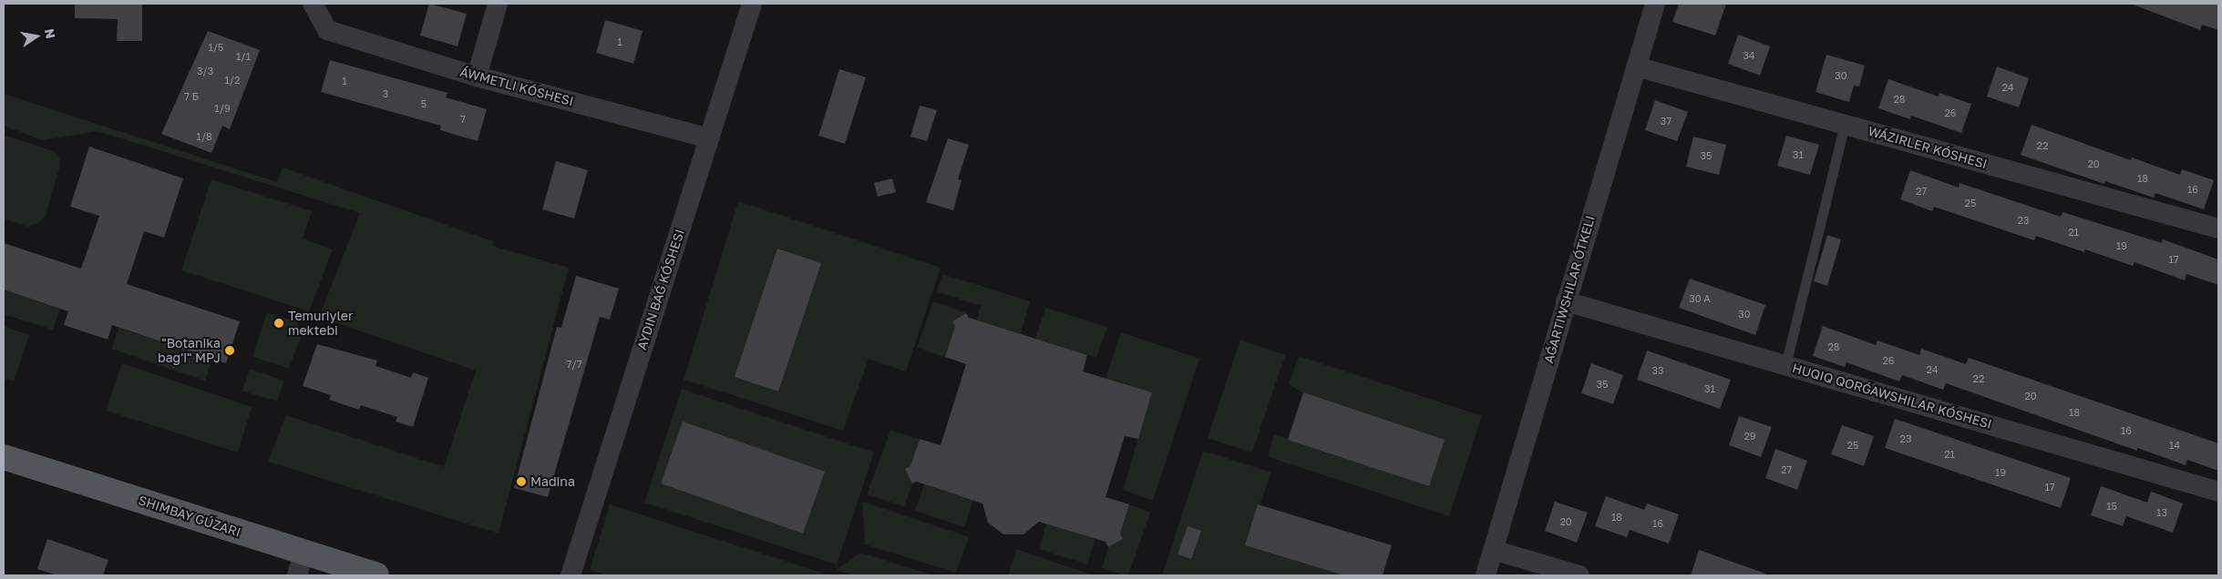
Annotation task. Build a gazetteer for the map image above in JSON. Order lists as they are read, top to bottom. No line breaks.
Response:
{"streets":{"street":["ÁWMETLI KÓSHESI","WÁZIRLER KÓSHESI"]},"places":["Temuriyler mektebi","\"Botanika bag'i\" MPJ","Madina"],"house_numbers":["1","1/5","34","1/1","3/3","30","1/2","1","24","3","7 Б","28","5","1/9","26","7","37","1/8","22","31","35","20","18","16","27","25","23","21","19","17","30 А","30","28","26","7/7","24","33","22","35","31","20","18","16","29","23","25","14","21","27","19","17","15","13","18","20","16"],"north":"right"}
